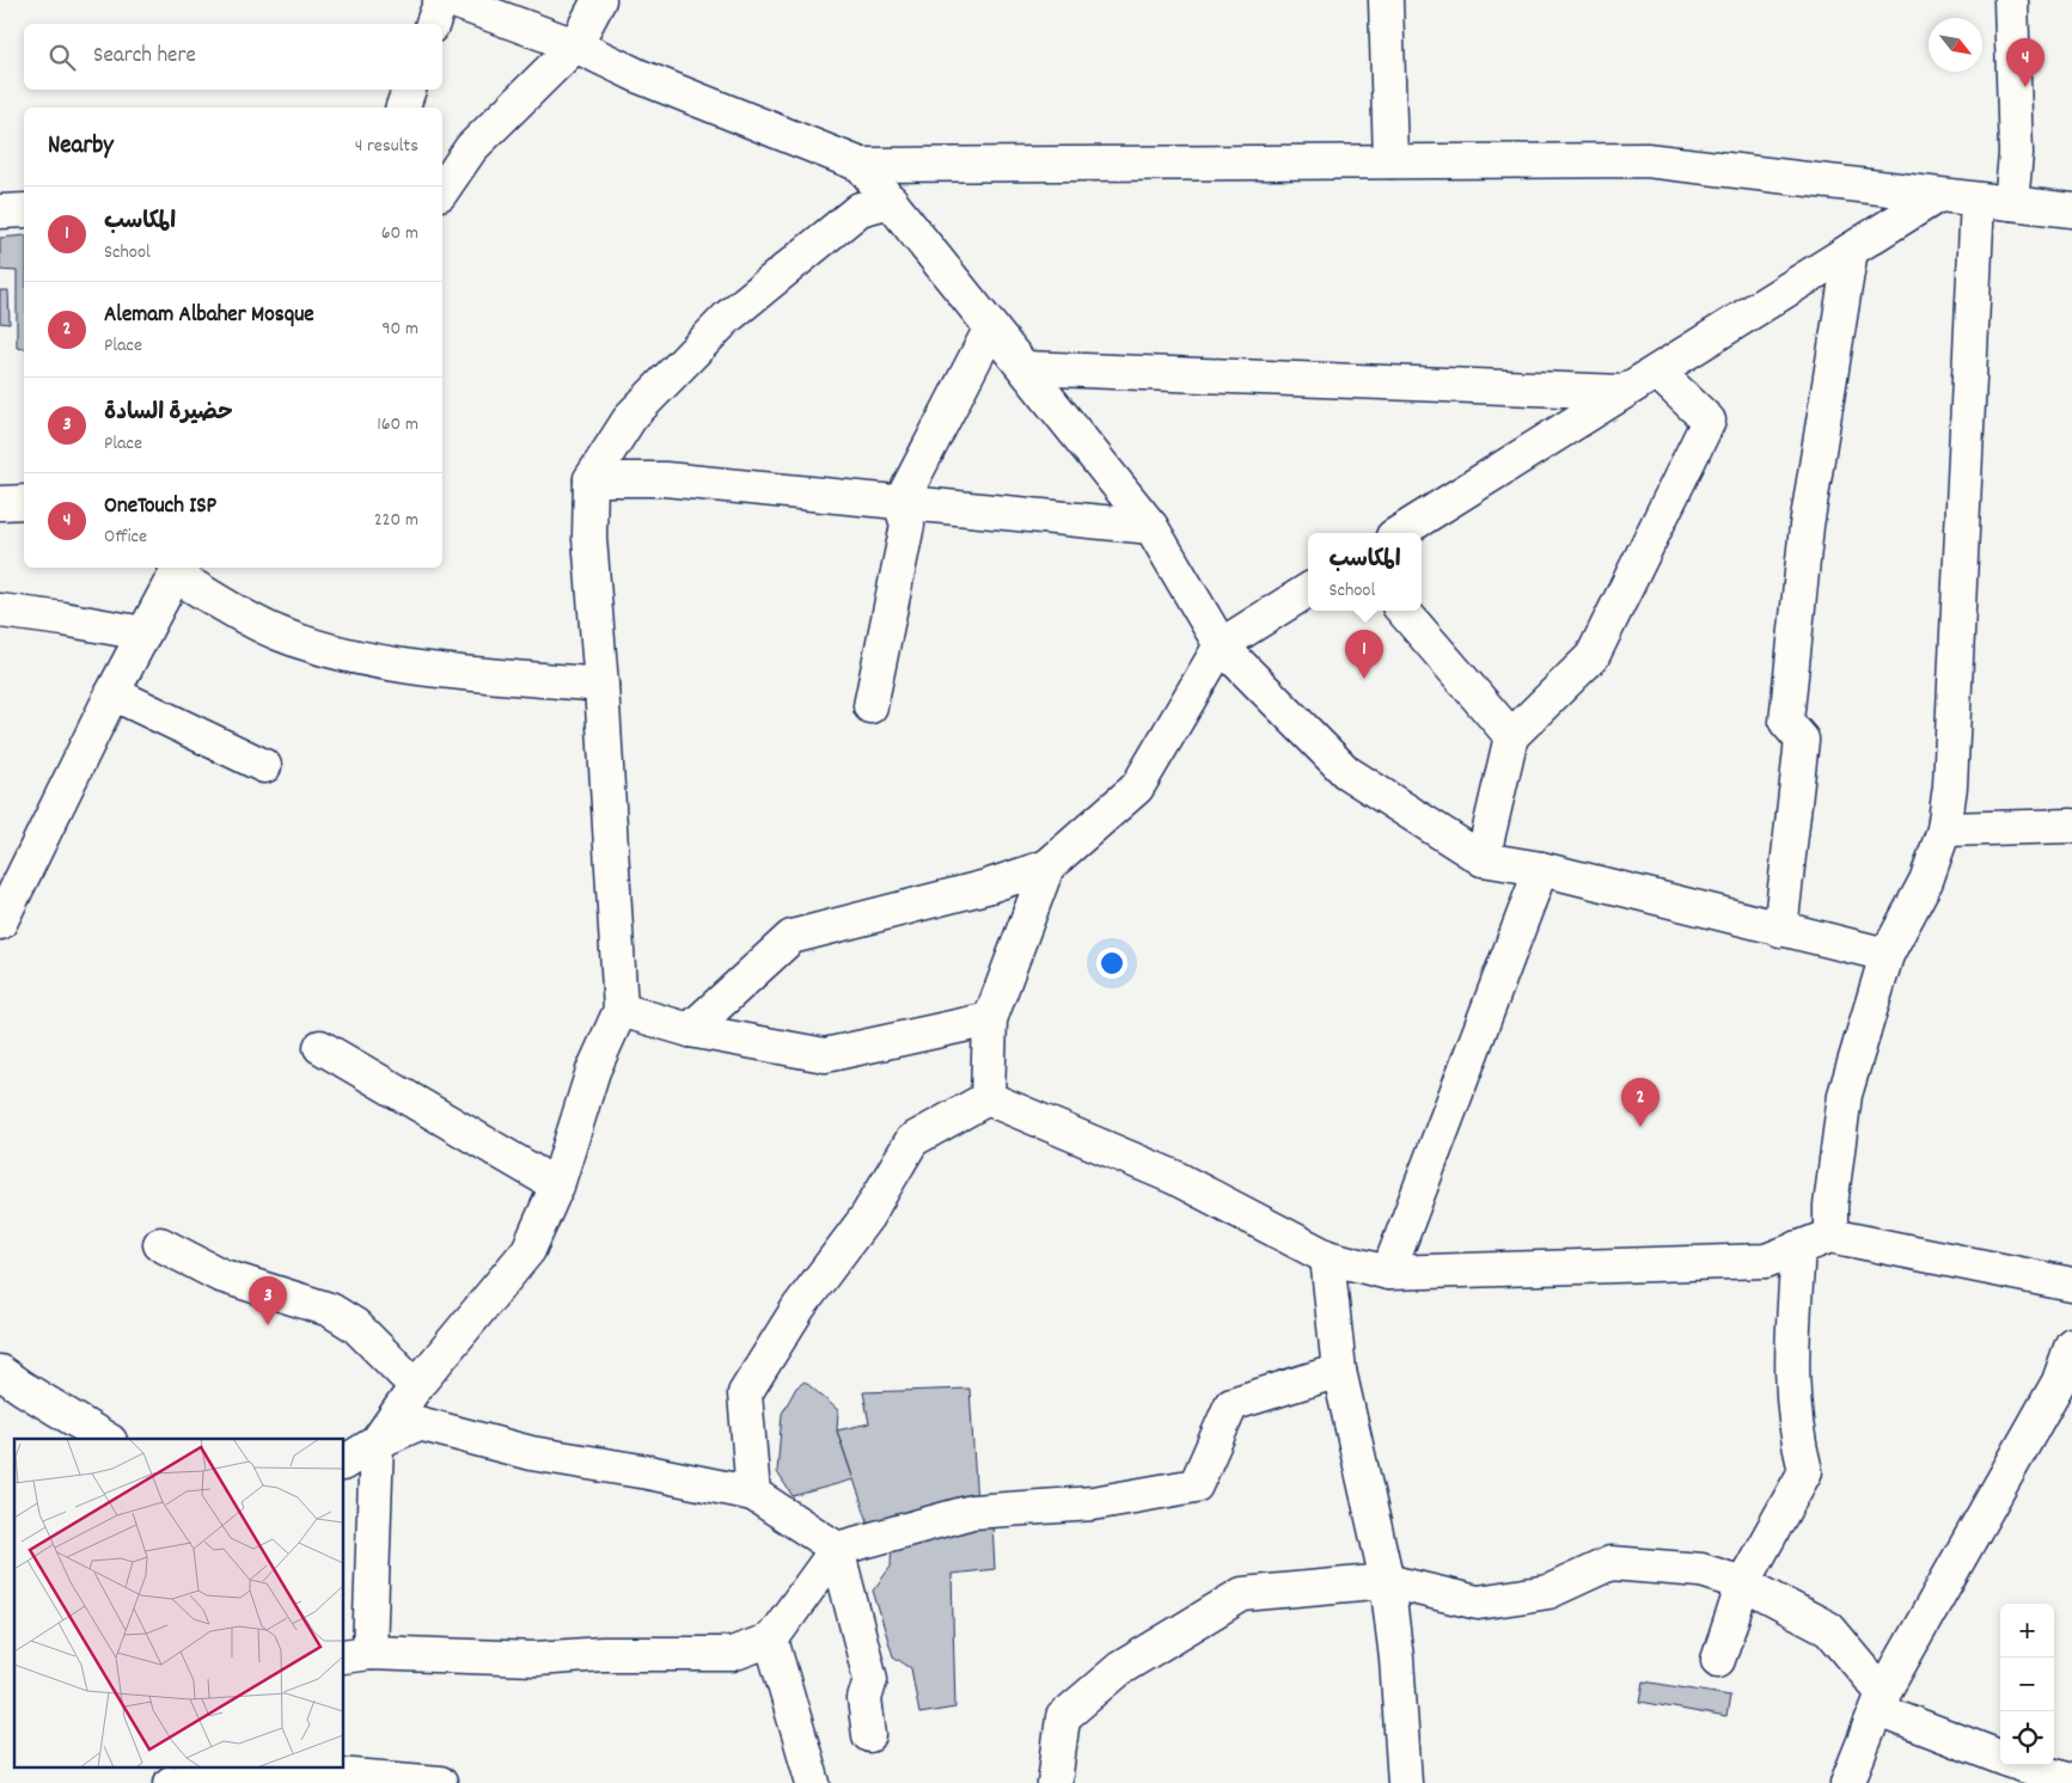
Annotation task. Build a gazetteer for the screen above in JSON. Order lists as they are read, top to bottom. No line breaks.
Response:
{"north":"bottom right","page":{"search":"Search here","pins":["4","1","2","3"],"heading":["Nearby","4 results"],"list":[{"mark":"1","name":"المكاسب","note":"School","value":"60 m"},{"mark":"2","name":"Alemam Albaher Mosque","note":"Place","value":"90 m"},{"mark":"3","name":"حضيرة السادة","note":"Place","value":"160 m"},{"mark":"4","name":"OneTouch ISP","note":"Office","value":"220 m"}],"popup":["المكاسب","School"],"map_buttons":["+","−"]}}
